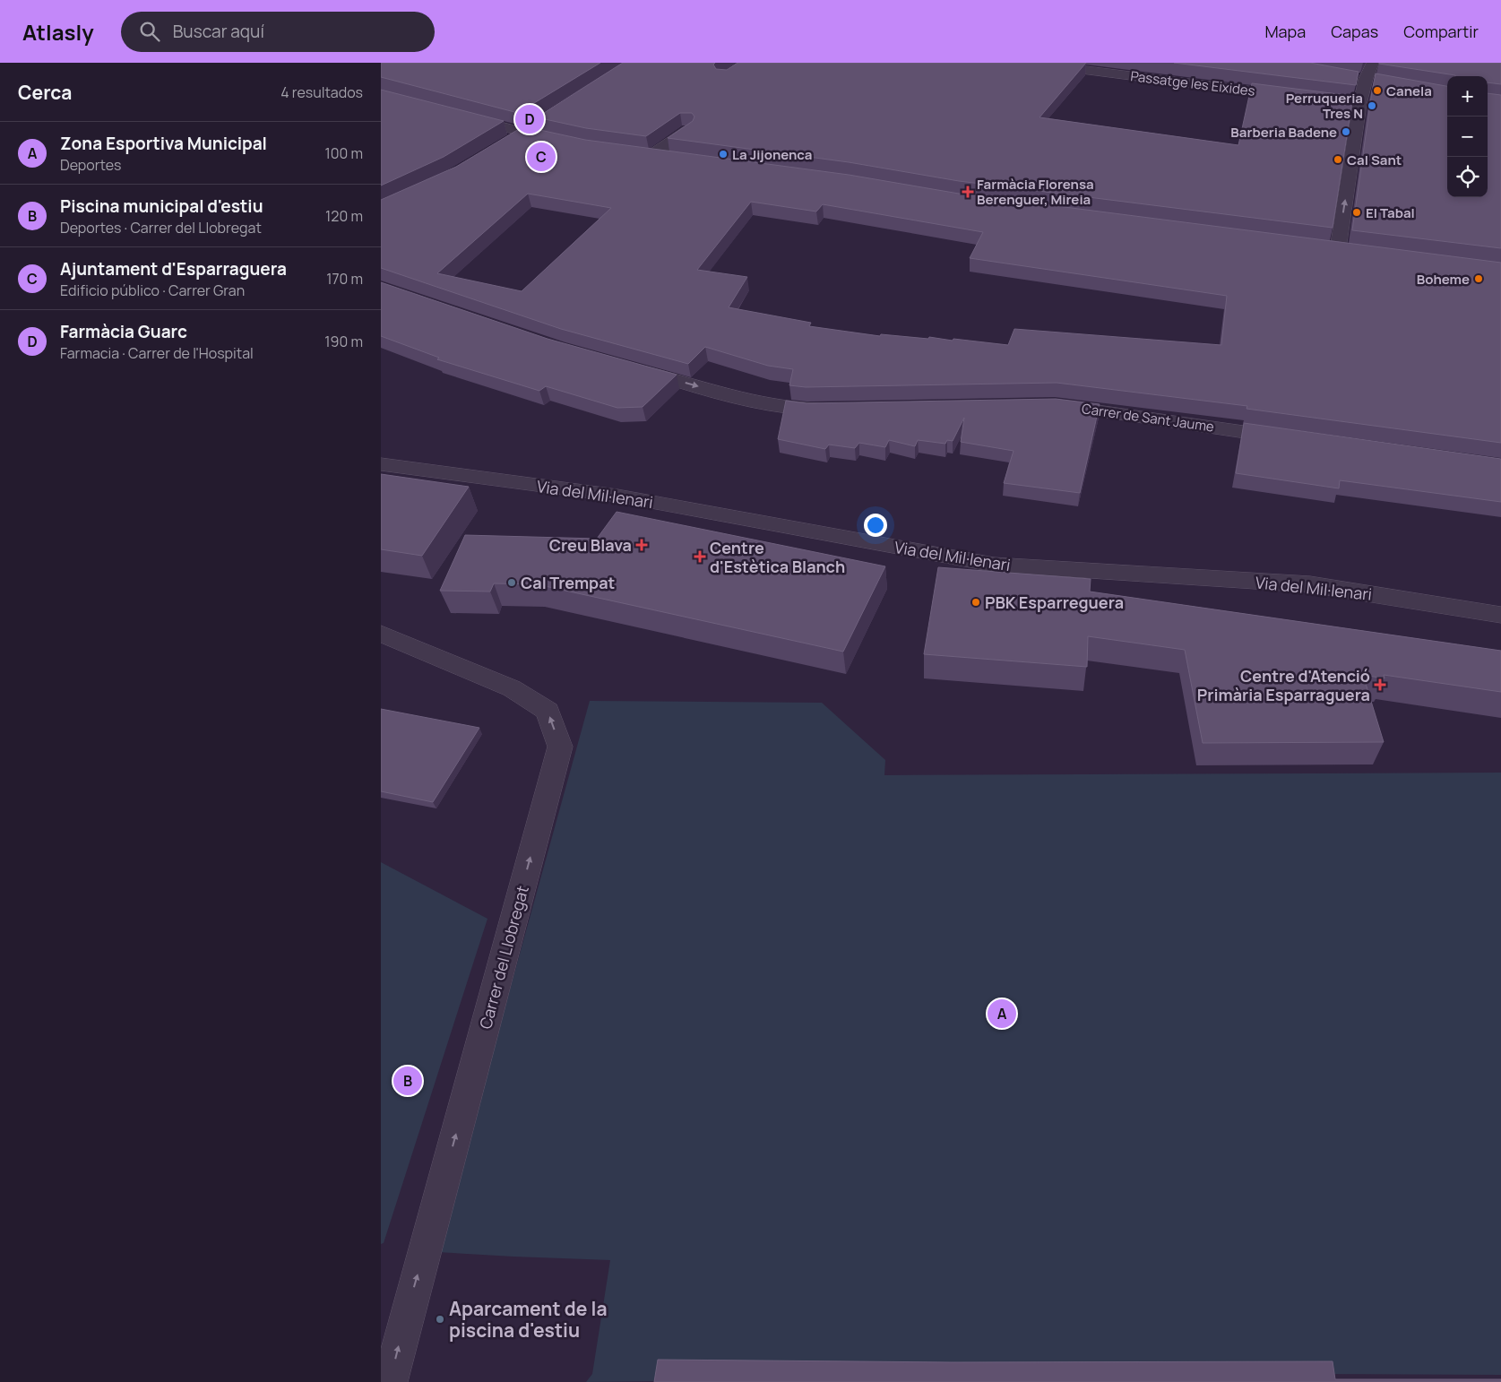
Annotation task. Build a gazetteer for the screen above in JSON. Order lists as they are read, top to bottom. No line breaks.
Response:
{"streets":{"street":["Passatge les Eixides","Carrer de Sant Jaume","Via del Mil·lenari","Carrer del Llobregat"]},"one_way":["Carrer del Llobregat"],"places":{"other":["Canela","Perruqueria Tres N","Barberia Badene","La Jijonenca","Cal Sant","El Tabal","Boheme","Cal Trempat","PBK Esparreguera","Aparcament de la piscina d'estiu"],"health":["Farmàcia Florensa Berenguer, Mireia","Creu Blava","Centre d'Estètica Blanch","Centre d'Atenció Primària Esparraguera"]},"page":{"header":"Atlasly","search":"Buscar aquí","nav":["Mapa","Capas","Compartir"],"heading":["Cerca","4 resultados"],"map_buttons":["+","−"],"pins":["D","C","A","B"],"list":[{"mark":"A","name":"Zona Esportiva Municipal","note":"Deportes","value":"100 m"},{"mark":"B","name":"Piscina municipal d'estiu","note":"Deportes · Carrer del Llobregat","value":"120 m"},{"mark":"C","name":"Ajuntament d'Esparraguera","note":"Edificio público · Carrer Gran","value":"170 m"},{"mark":"D","name":"Farmàcia Guarc","note":"Farmacia · Carrer de l'Hospital","value":"190 m"}]}}
